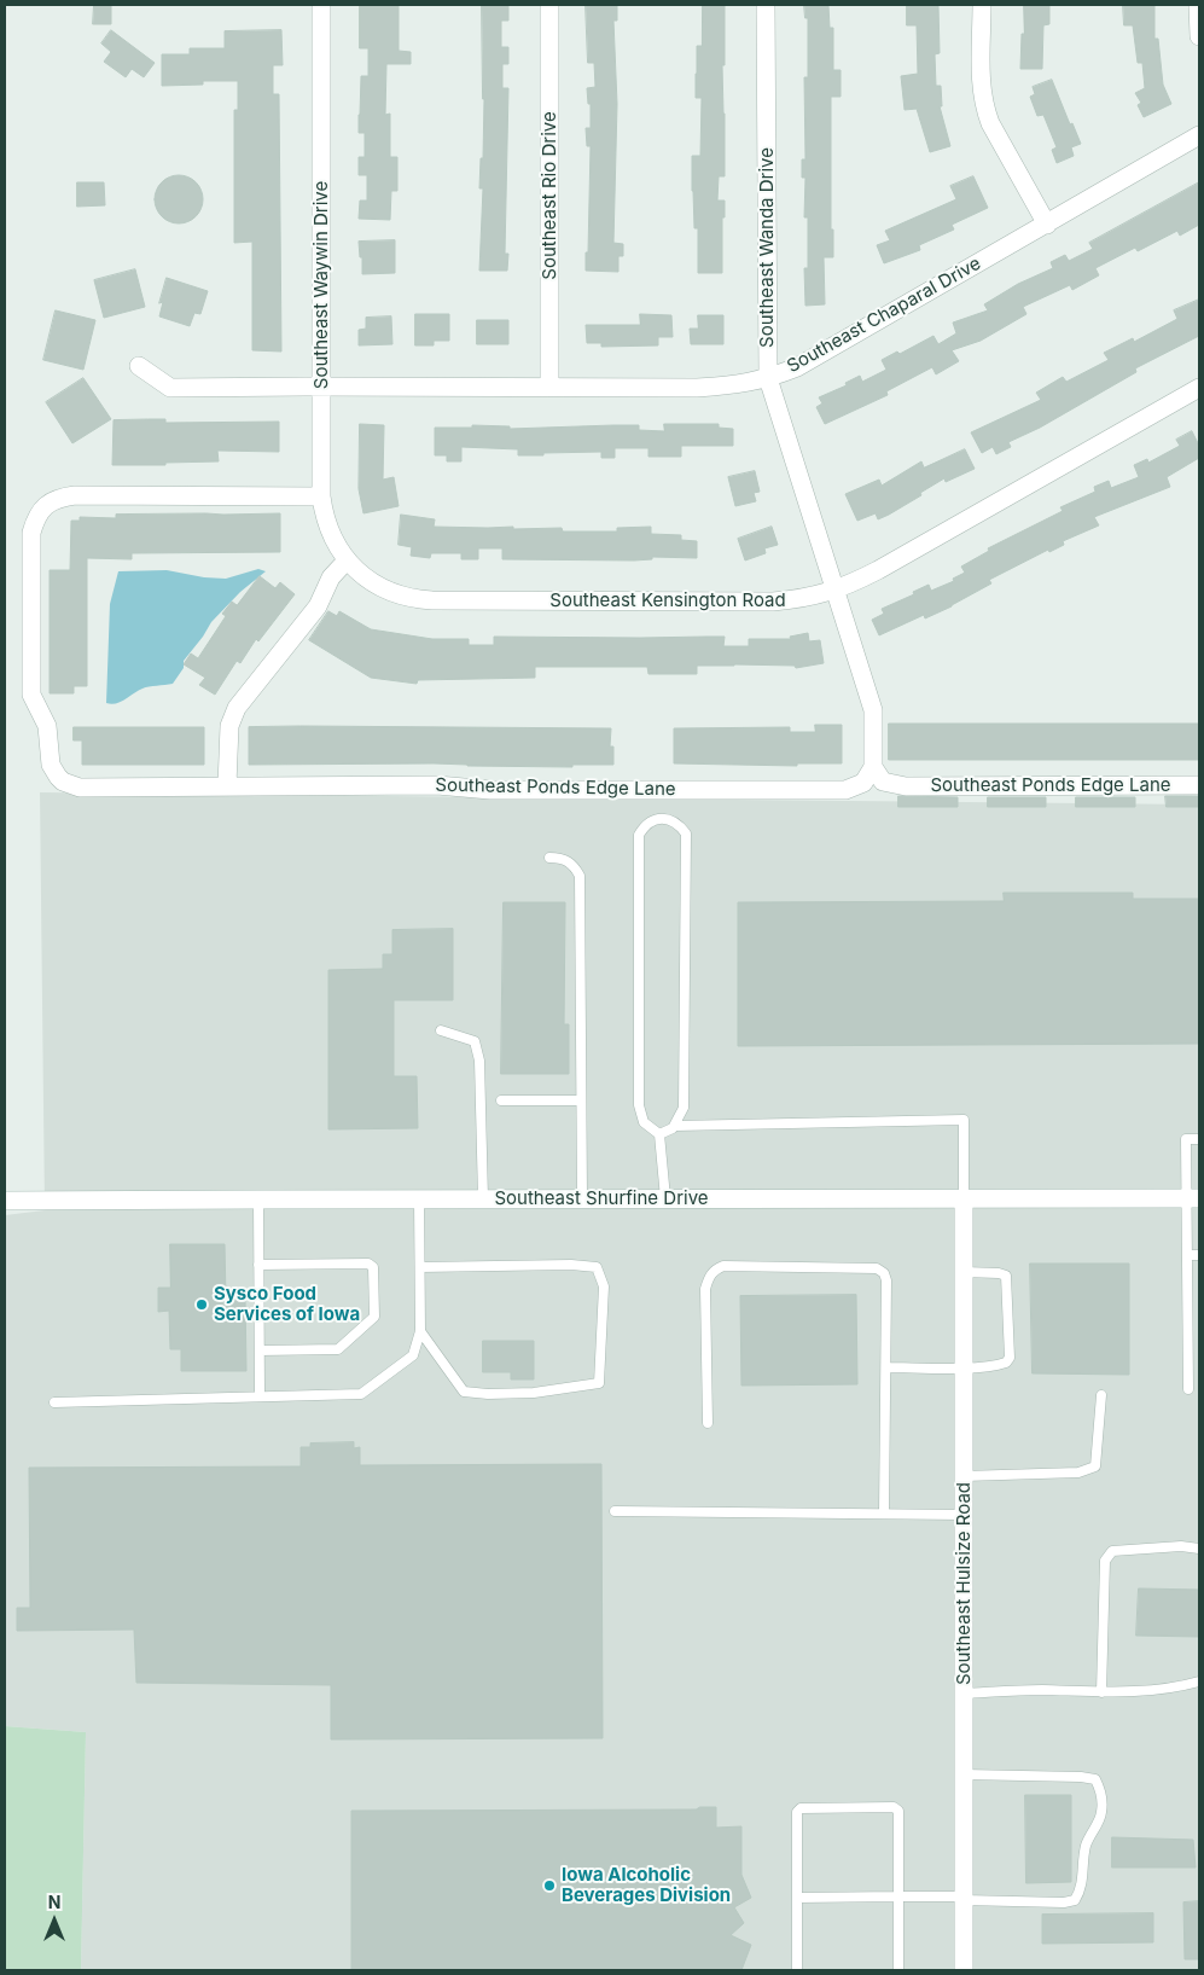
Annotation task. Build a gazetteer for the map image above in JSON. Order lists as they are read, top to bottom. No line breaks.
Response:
{"streets":{"street":["Southeast Rio Drive","Southeast Wanda Drive","Southeast Waywin Drive","Southeast Chaparal Drive","Southeast Kensington Road","Southeast Ponds Edge Lane","Southeast Shurfine Drive","Southeast Hulsize Road"]},"crossings":[["Southeast Rio Drive","Southeast Chaparal Drive"],["Southeast Wanda Drive","Southeast Chaparal Drive"],["Southeast Wanda Drive","Southeast Kensington Road"],["Southeast Waywin Drive","Southeast Chaparal Drive"],["Southeast Waywin Drive","Southeast Kensington Road"],["Southeast Waywin Drive","Southeast Ponds Edge Lane"],["Southeast Shurfine Drive","Southeast Hulsize Road"]],"places":["Sysco Food Services of Iowa","Iowa Alcoholic Beverages Division"],"north":"top"}
